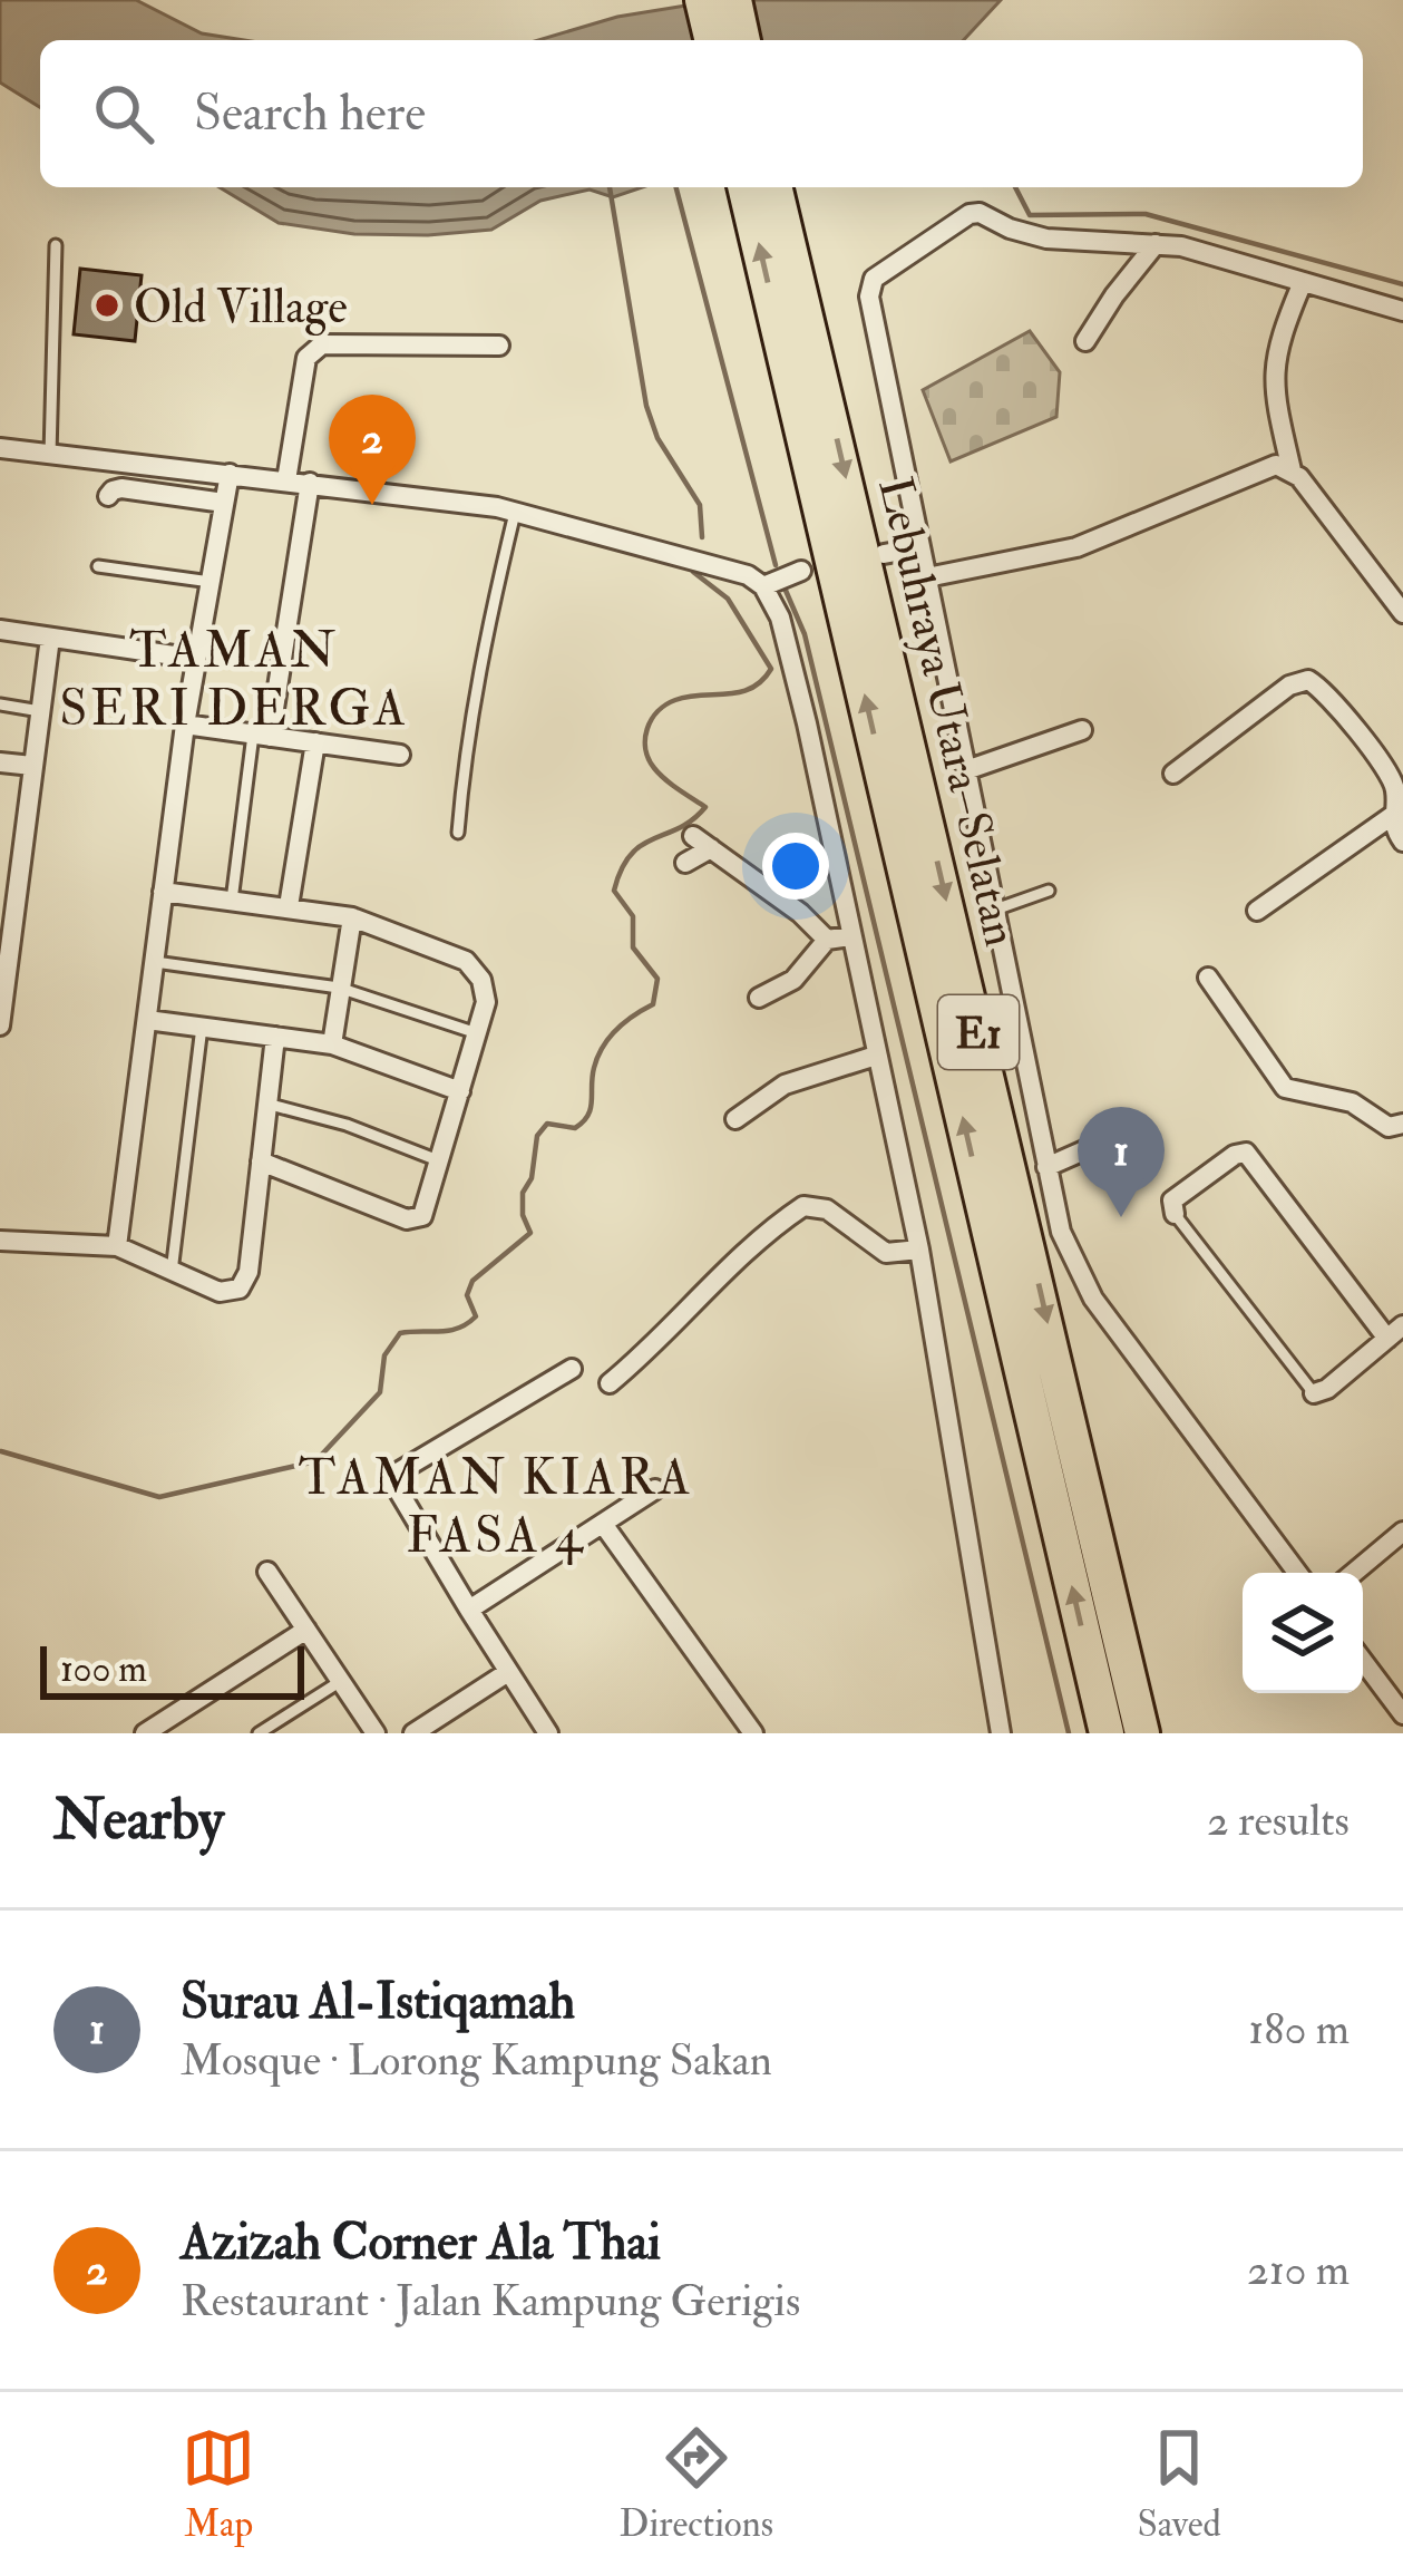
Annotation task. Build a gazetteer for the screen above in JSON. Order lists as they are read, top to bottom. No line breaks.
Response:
{"streets":{"highway":["Lebuhraya Utara–Selatan","E1"]},"districts":["TAMAN SERI DERGA","TAMAN KIARA FASA 4"],"places":["Old Village"],"scale_bar":"100 m","page":{"search":"Search here","pins":["2","1"],"scale":"100 m","heading":["Nearby","2 results"],"list":[{"mark":"1","name":"Surau Al-Istiqamah","note":"Mosque · Lorong Kampung Sakan","value":"180 m"},{"mark":"2","name":"Azizah Corner Ala Thai","note":"Restaurant · Jalan Kampung Gerigis","value":"210 m"}],"nav":["Map","Directions","Saved"]}}
